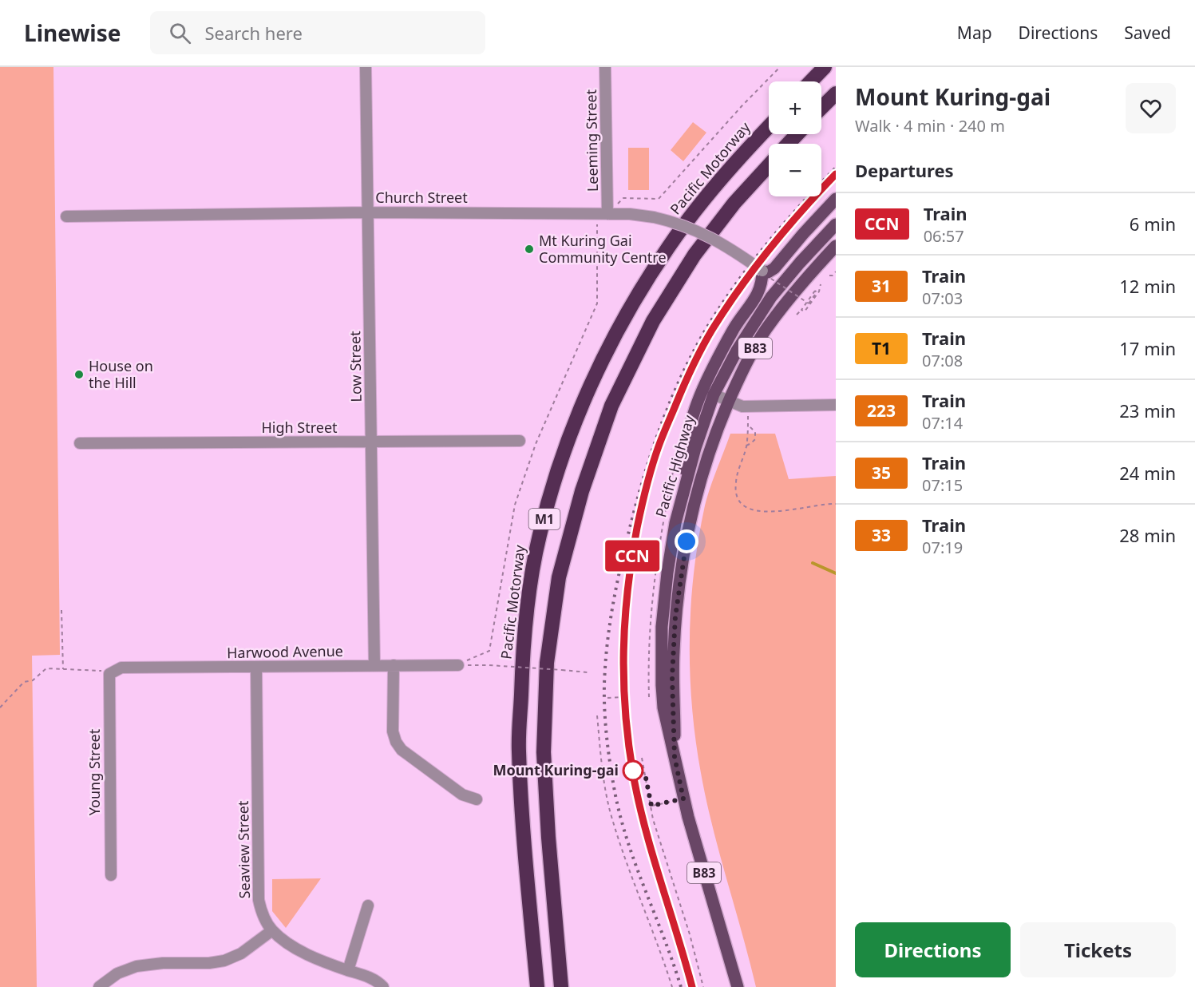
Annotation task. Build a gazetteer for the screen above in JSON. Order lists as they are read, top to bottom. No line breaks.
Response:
{"streets":{"highway":["Pacific Motorway","M1"],"main road":["B83","Pacific Highway"],"street":["Leeming Street","Church Street","Low Street","High Street","Harwood Avenue","Young Street","Seaview Street"]},"crossings":[["Leeming Street","Church Street"],["Church Street","Low Street"],["Low Street","High Street"],["Low Street","Harwood Avenue"],["Harwood Avenue","Young Street"],["Harwood Avenue","Seaview Street"]],"places":["Mt Kuring Gai Community Centre","House on the Hill","Mount Kuring-gai"],"page":{"header":"Linewise","search":"Search here","nav":["Map","Directions","Saved"],"on_map":"CCN","heading":[["Mount Kuring-gai","Walk · 4 min · 240 m"],"Departures"],"map_buttons":["+","−"],"list":[{"mark":"CCN","name":"Train","note":"06:57","value":"6 min"},{"mark":"31","name":"Train","note":"07:03","value":"12 min"},{"mark":"T1","name":"Train","note":"07:08","value":"17 min"},{"mark":"223","name":"Train","note":"07:14","value":"23 min"},{"mark":"35","name":"Train","note":"07:15","value":"24 min"},{"mark":"33","name":"Train","note":"07:19","value":"28 min"}],"buttons":["Directions","Tickets"]}}
